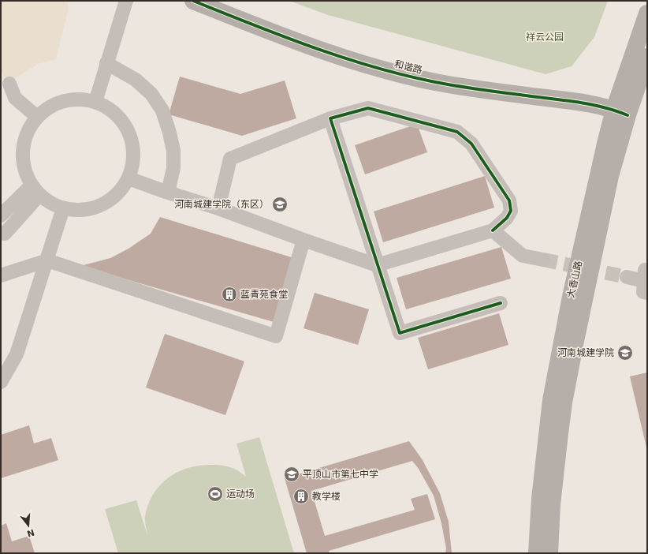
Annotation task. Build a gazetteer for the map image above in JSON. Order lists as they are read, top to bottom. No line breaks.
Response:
{"streets":{"main road":["和谐路","大香山路"]},"crossings":[["和谐路","大香山路"]],"parks":["祥云公园"],"places":{"school or university":["河南城建学院（东区）","河南城建学院","平顶山市第七中学"],"building":["蓝青苑食堂","教学楼"],"sports":["运动场"]},"north":"bottom"}
